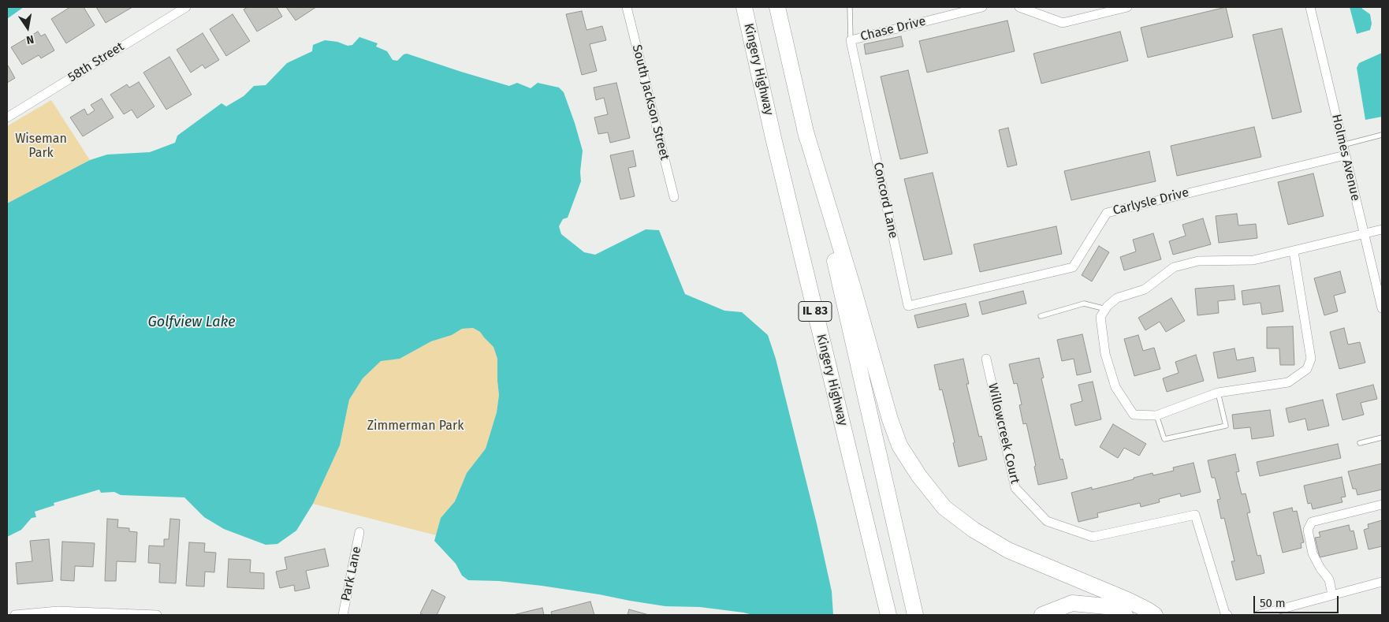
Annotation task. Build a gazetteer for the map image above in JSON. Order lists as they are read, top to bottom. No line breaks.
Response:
{"streets":{"highway":["Kingery Highway","IL 83"],"street":["Chase Drive","58th Street","South Jackson Street","Holmes Avenue","Concord Lane","Carlysle Drive","Willowcreek Court","Park Lane"]},"crossings":[["Chase Drive","Concord Lane"],["Holmes Avenue","Carlysle Drive"],["Concord Lane","Carlysle Drive"]],"water":["Golfview Lake"],"parks":["Wiseman Park","Zimmerman Park"],"scale_bar":"50 m","north":"bottom"}
